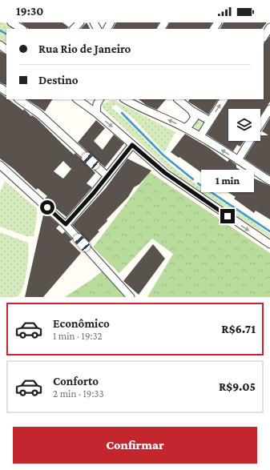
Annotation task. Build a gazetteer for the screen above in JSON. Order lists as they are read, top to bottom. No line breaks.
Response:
{"page":{"status":"19:30","banner":["Rua Rio de Janeiro","Destino"],"bubble":"1 min","list":[{"name":"Econômico","note":"1 min · 19:32","value":"R$6.71"},{"name":"Conforto","note":"2 min · 19:33","value":"R$9.05"}],"buttons":"Confirmar"}}
